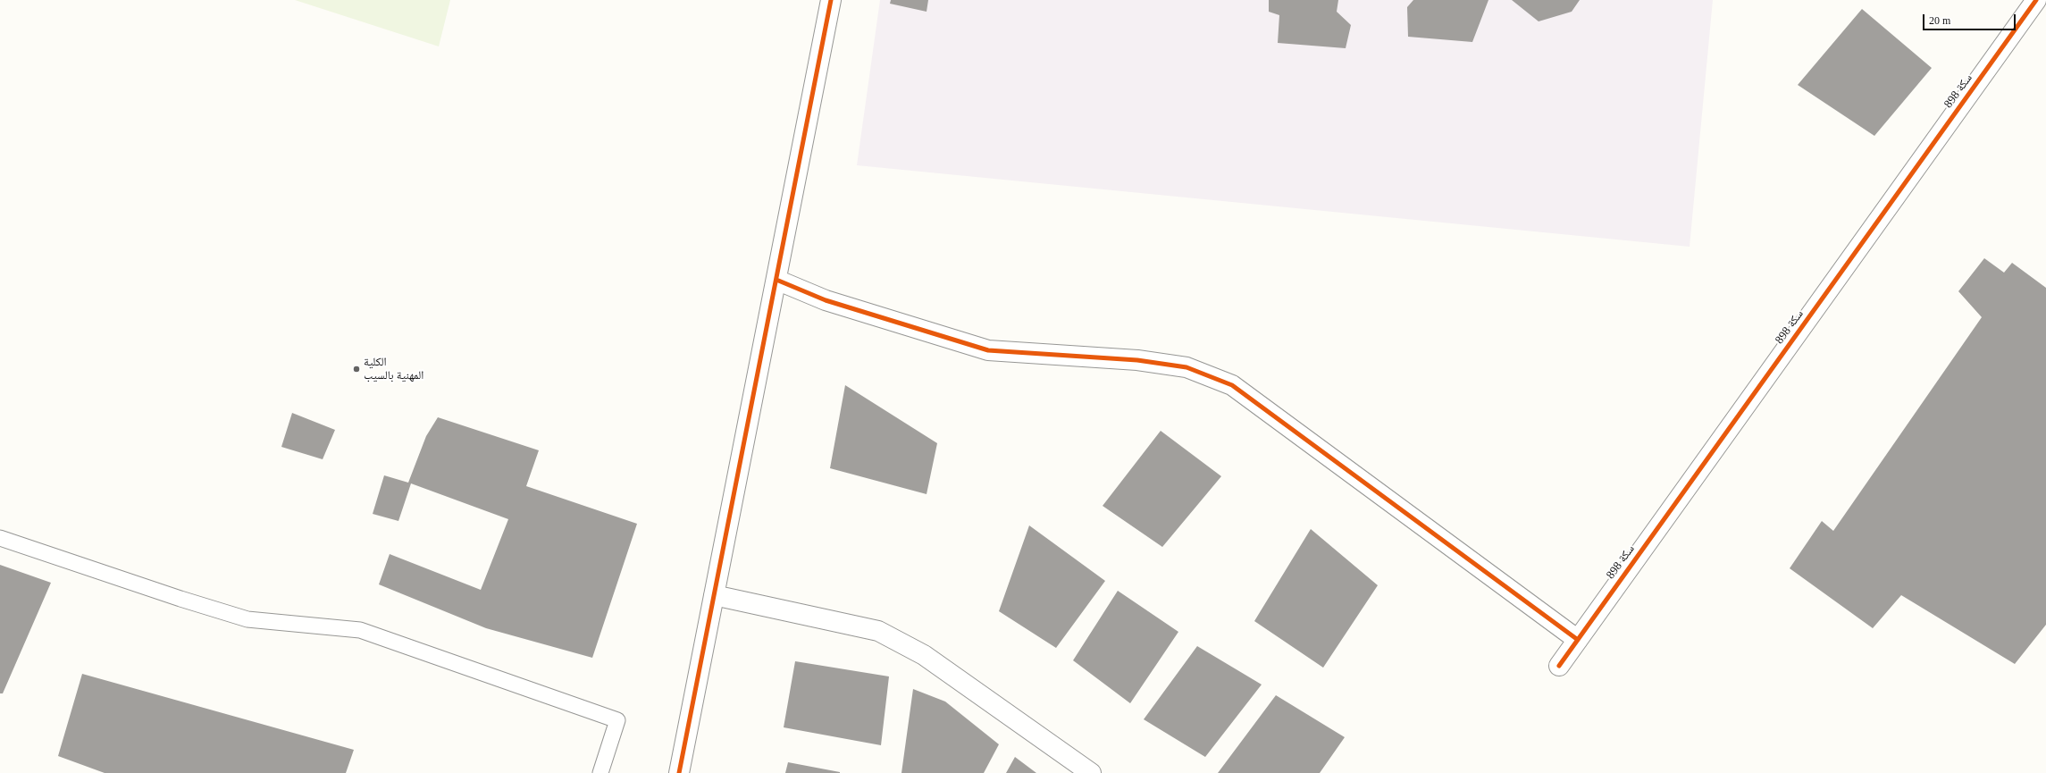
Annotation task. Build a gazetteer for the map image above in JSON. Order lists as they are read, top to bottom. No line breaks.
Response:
{"streets":{"street":["سكة 898"]},"places":["الكلية المهنية بالسيب"],"scale_bar":"20 m"}
